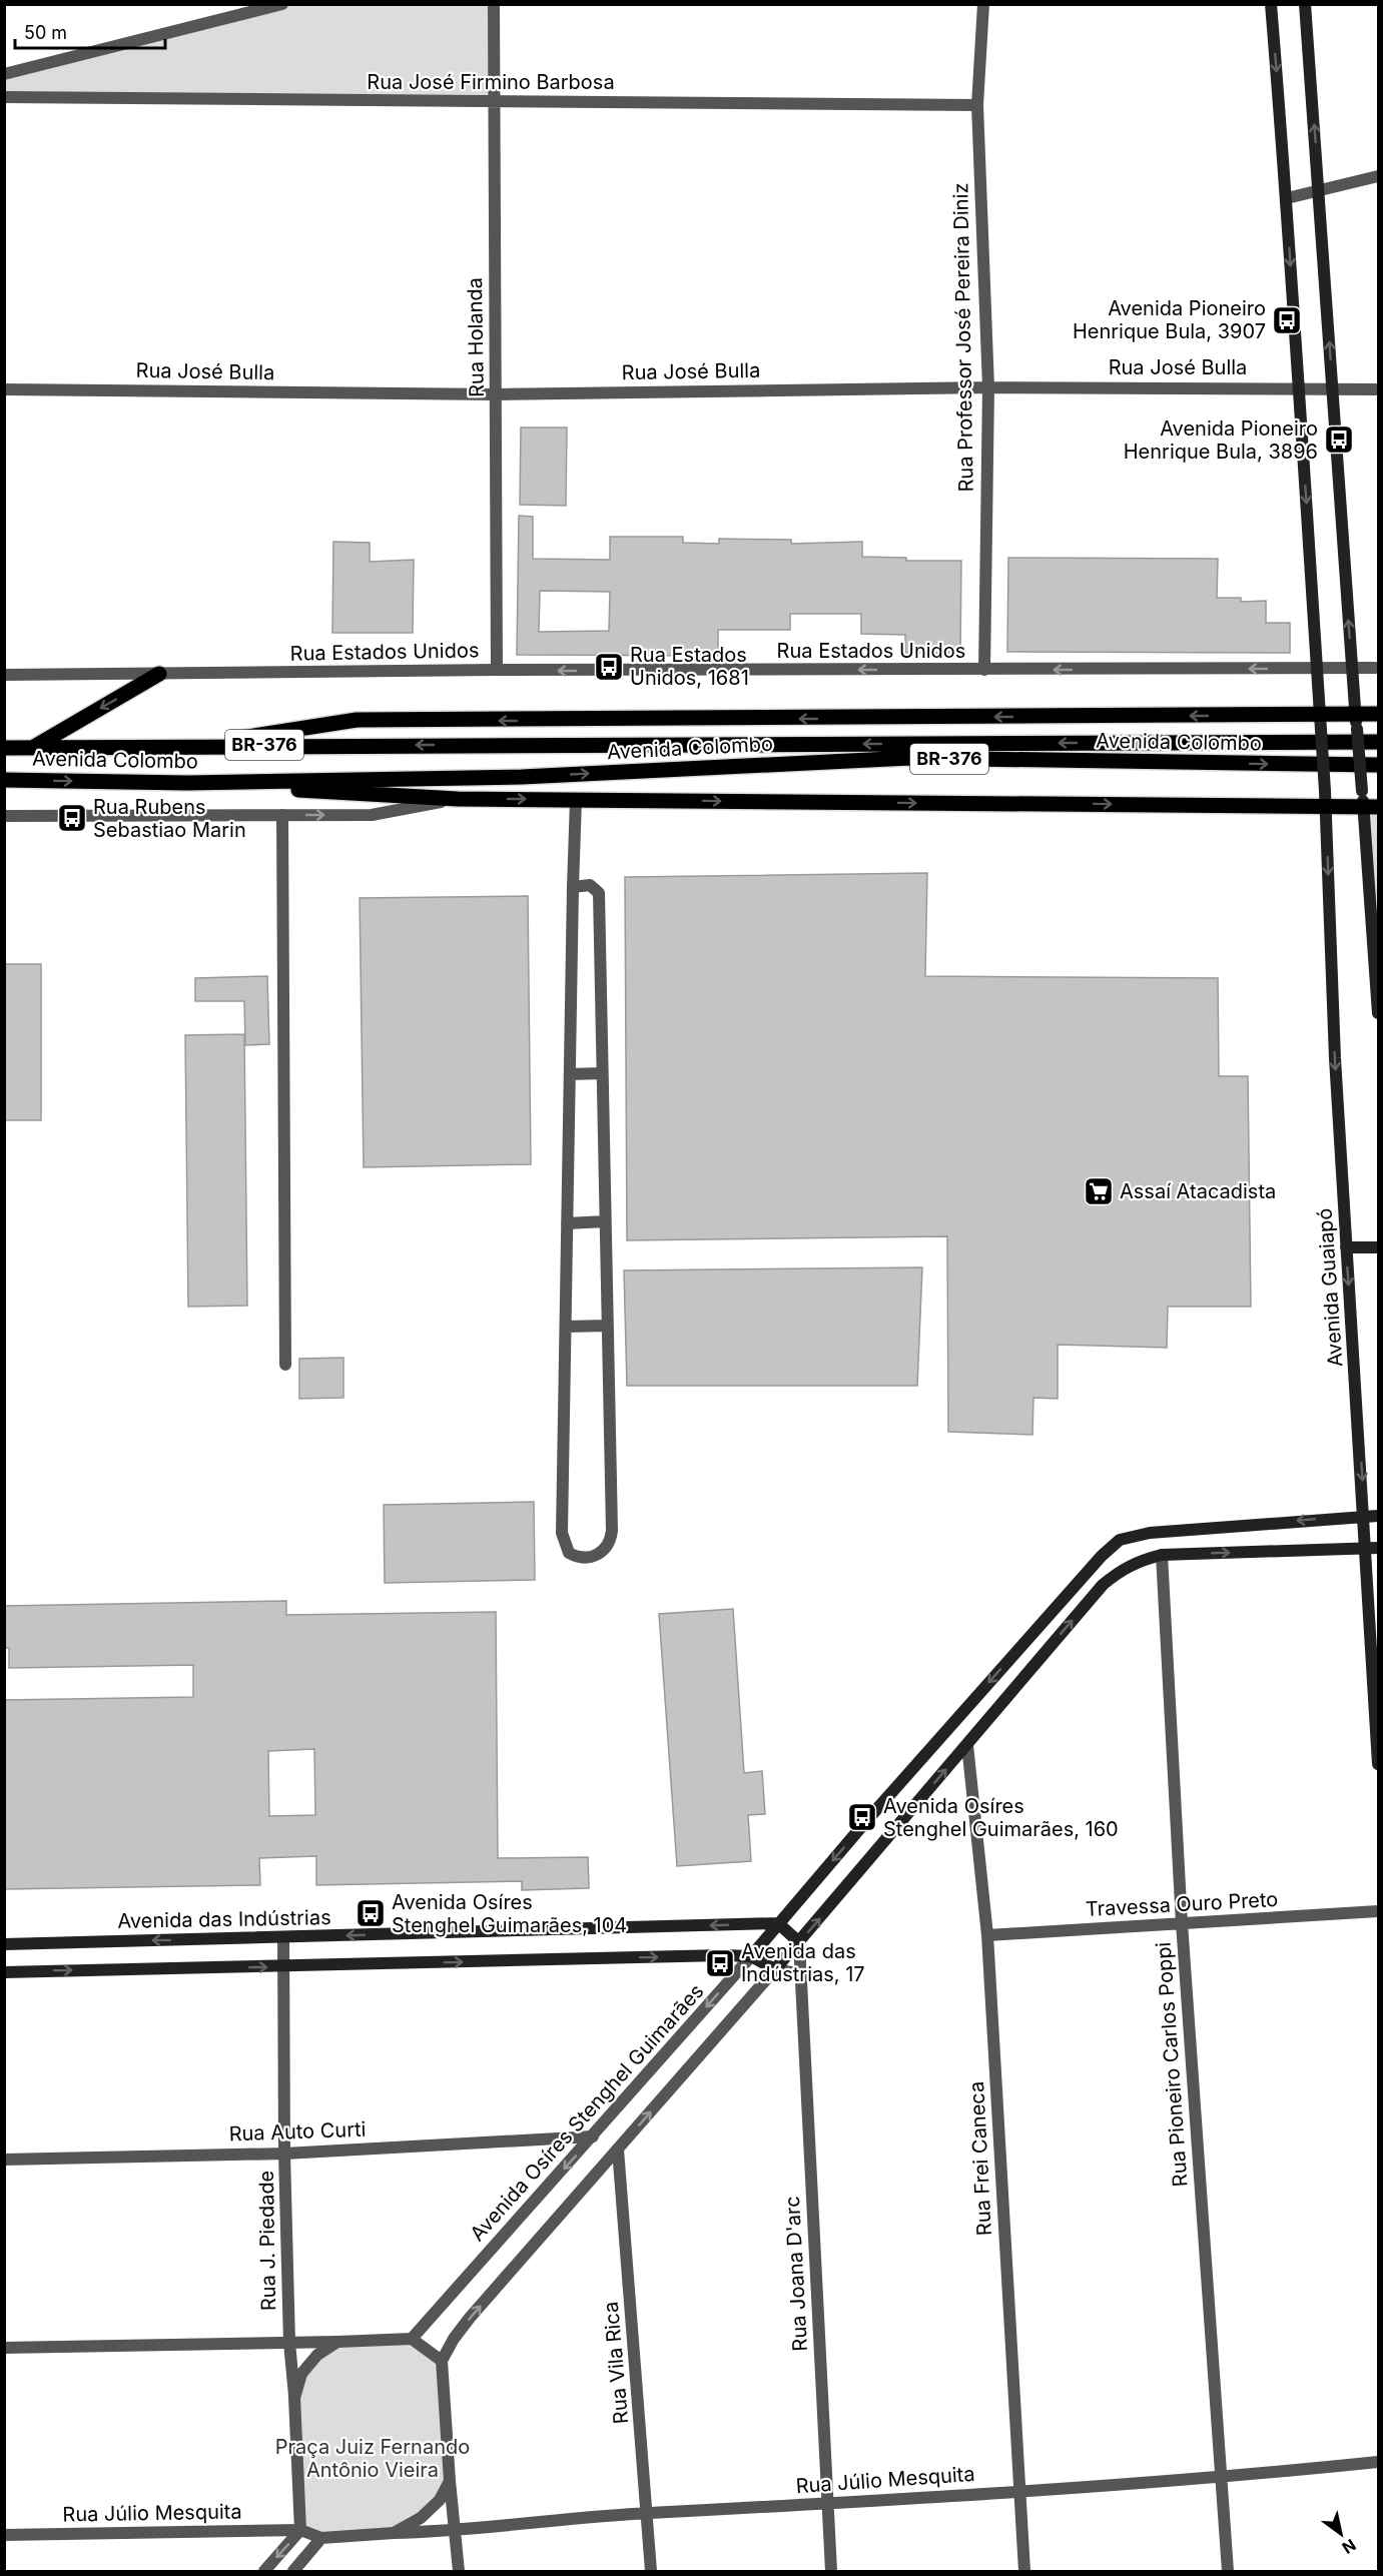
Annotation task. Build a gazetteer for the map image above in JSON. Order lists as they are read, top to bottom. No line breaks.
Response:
{"streets":{"main road":["Avenida Colombo","BR-376","Avenida Guaiapó","Avenida das Indústrias","Avenida Osíres Stenghel Guimarães"],"street":["Rua José Firmino Barbosa","Rua Holanda","Rua Professor José Pereira Diniz","Rua José Bulla","Rua Estados Unidos","Travessa Ouro Preto","Rua Pioneiro Carlos Poppi","Rua Auto Curti","Rua Frei Caneca","Rua J. Piedade","Rua Joana D'arc","Rua Vila Rica","Rua Júlio Mesquita"]},"crossings":[["Rua José Firmino Barbosa","Rua Holanda"],["Rua José Firmino Barbosa","Rua Professor José Pereira Diniz"],["Rua Holanda","Rua José Bulla"],["Rua Holanda","Rua Estados Unidos"],["Rua Professor José Pereira Diniz","Rua José Bulla"],["Rua Professor José Pereira Diniz","Rua Estados Unidos"],["Rua José Bulla","Avenida Guaiapó"],["Rua Estados Unidos","Avenida Guaiapó"],["Avenida Guaiapó","Avenida Osíres Stenghel Guimarães"],["Travessa Ouro Preto","Rua Pioneiro Carlos Poppi"],["Travessa Ouro Preto","Rua Frei Caneca"],["Avenida das Indústrias","Avenida Osíres Stenghel Guimarães"],["Avenida das Indústrias","Rua J. Piedade"],["Rua Pioneiro Carlos Poppi","Rua Júlio Mesquita"],["Avenida Osíres Stenghel Guimarães","Rua Auto Curti"],["Avenida Osíres Stenghel Guimarães","Rua J. Piedade"],["Avenida Osíres Stenghel Guimarães","Rua Júlio Mesquita"],["Rua Auto Curti","Rua J. Piedade"],["Rua Frei Caneca","Rua Júlio Mesquita"],["Rua J. Piedade","Rua Júlio Mesquita"],["Rua Joana D'arc","Rua Júlio Mesquita"],["Rua Vila Rica","Rua Júlio Mesquita"]],"one_way":["Rua Estados Unidos"],"parks":["Praça Juiz Fernando Antônio Vieira"],"places":{"bus stop":["Avenida Pioneiro Henrique Bula, 3907","Avenida Pioneiro Henrique Bula, 3896","Rua Estados Unidos, 1681","Rua Rubens Sebastiao Marin","Avenida Osíres Stenghel Guimarães, 160","Avenida Osíres Stenghel Guimarães, 104","Avenida das Indústrias, 17"],"supermarket":["Assaí Atacadista"]},"scale_bar":"50 m","north":"bottom right"}
